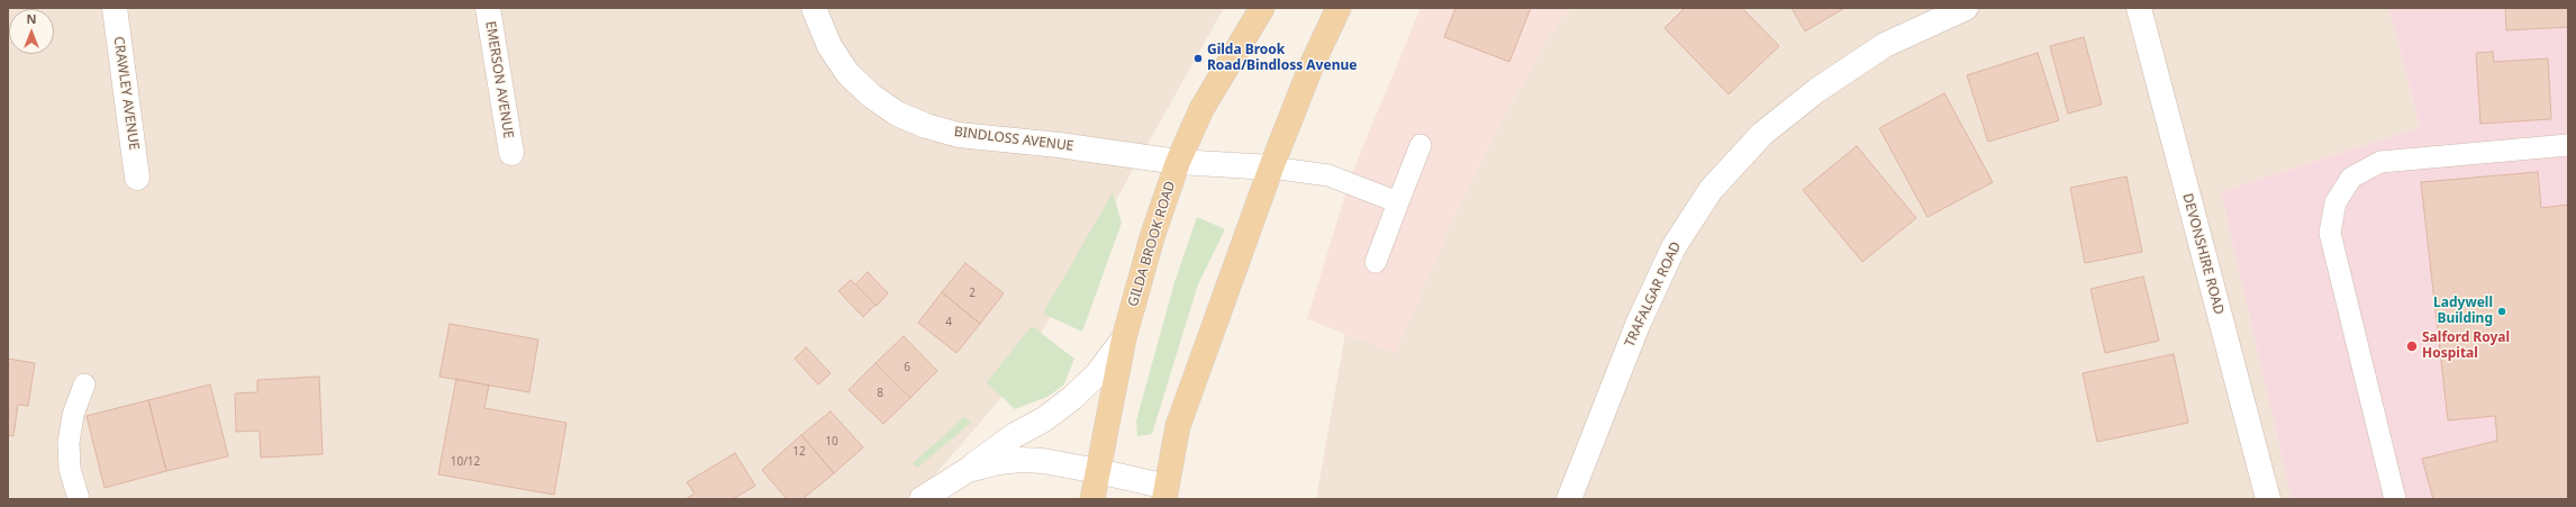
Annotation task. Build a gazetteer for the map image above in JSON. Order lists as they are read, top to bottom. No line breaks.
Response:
{"streets":{"main road":["GILDA BROOK ROAD"],"street":["EMERSON AVENUE","CRAWLEY AVENUE","BINDLOSS AVENUE","DEVONSHIRE ROAD","TRAFALGAR ROAD"]},"crossings":[["BINDLOSS AVENUE","GILDA BROOK ROAD"]],"places":["Gilda Brook Road/Bindloss Avenue","Ladywell Building","Salford Royal Hospital"],"house_numbers":["2","4","6","8","10","12","10/12"],"north":"top"}
